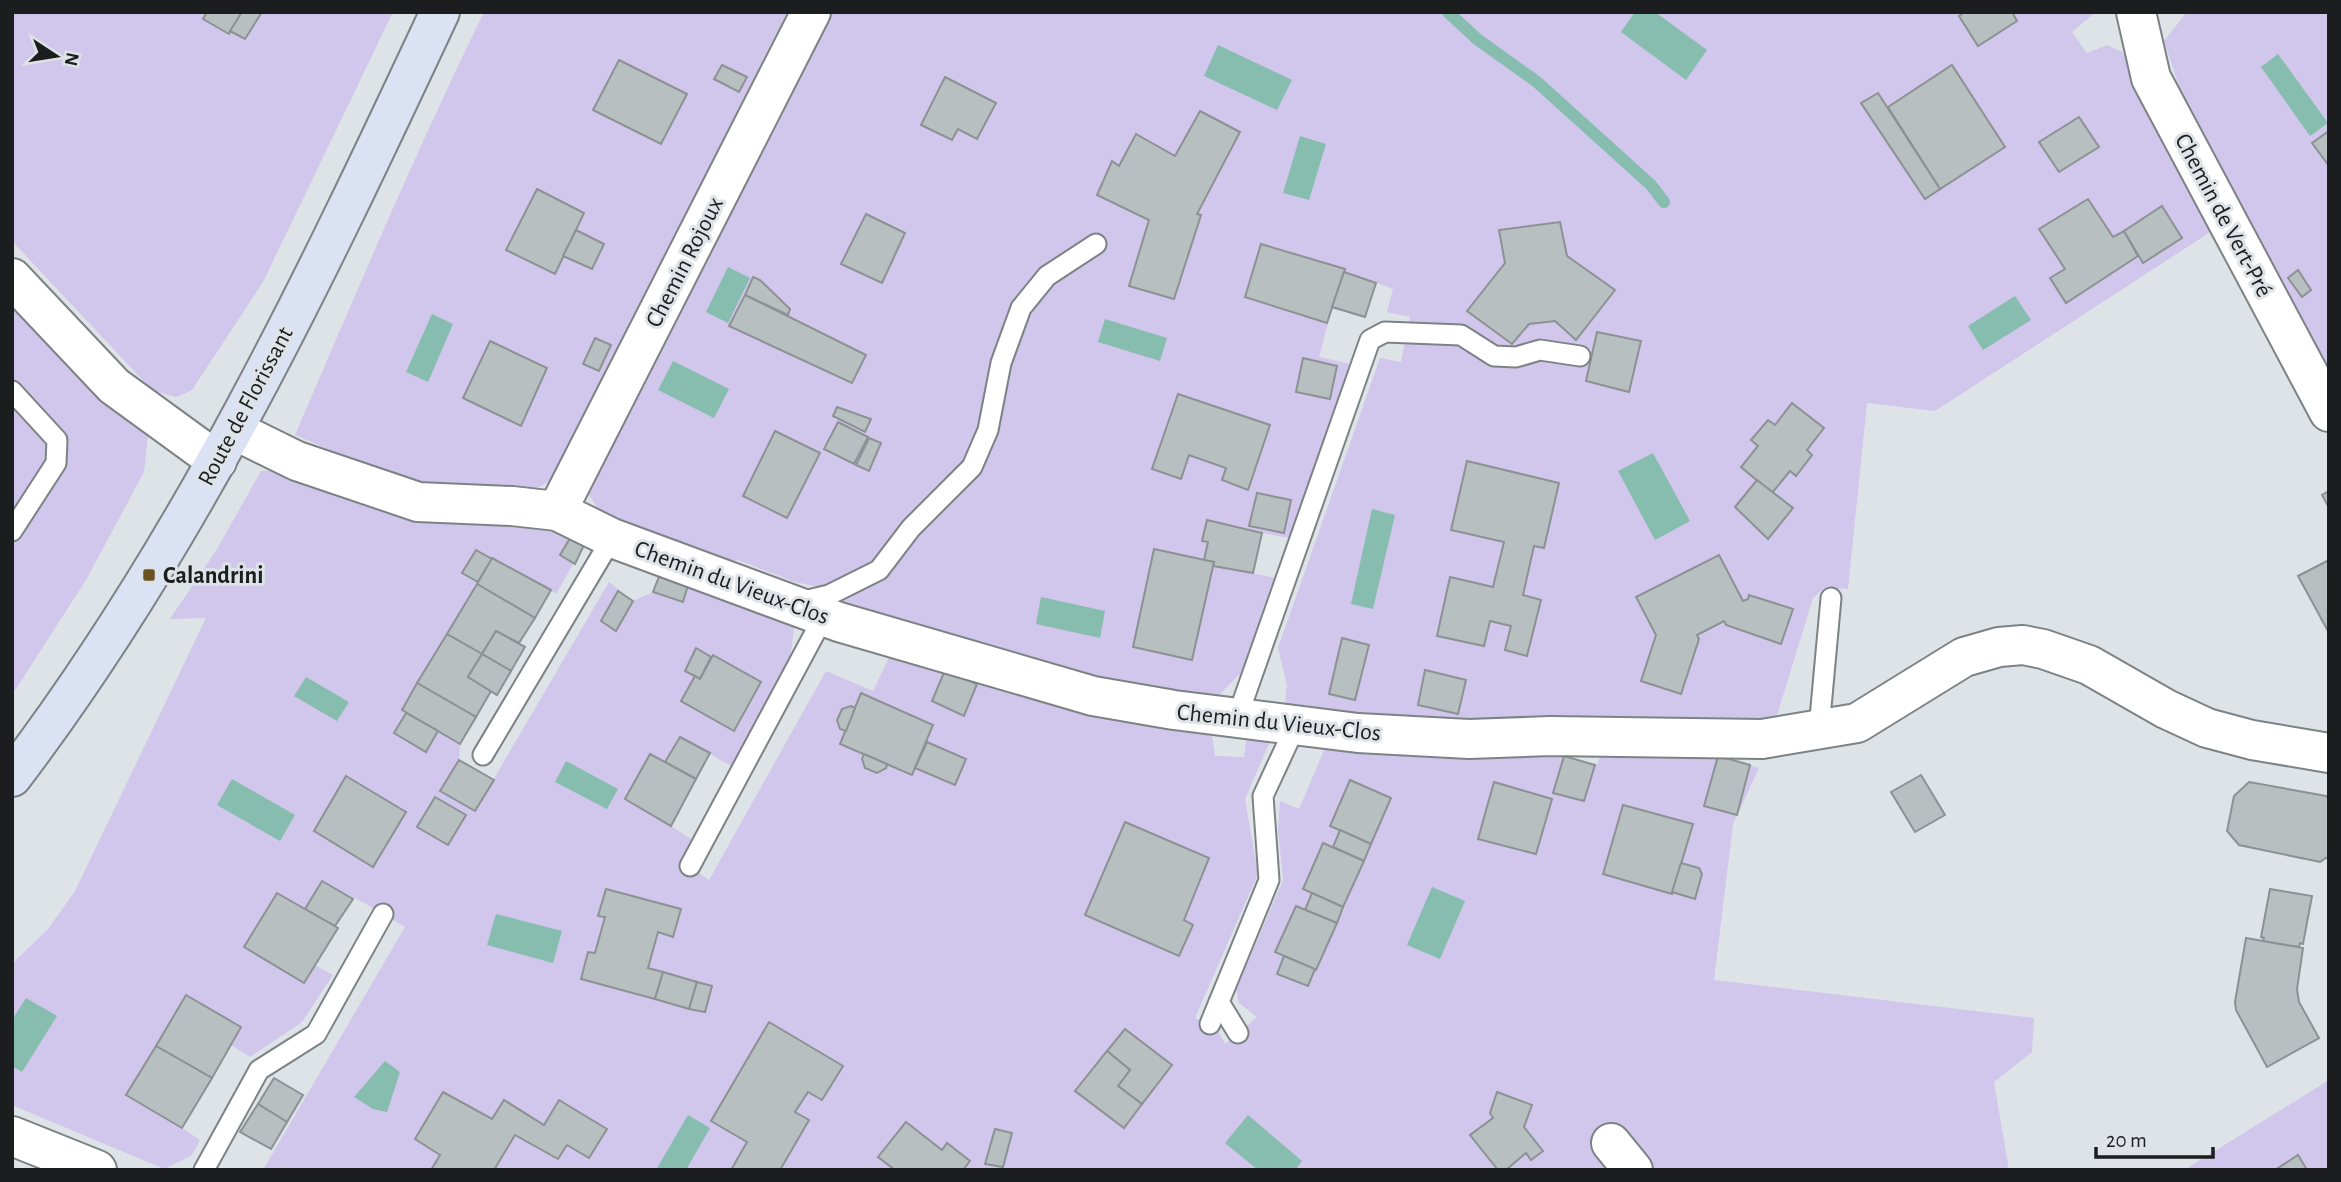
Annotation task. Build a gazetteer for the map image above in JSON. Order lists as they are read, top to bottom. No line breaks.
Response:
{"streets":{"main road":["Route de Florissant"],"street":["Chemin de Vert-Pré","Chemin Rojoux","Chemin du Vieux-Clos"]},"crossings":[["Chemin Rojoux","Chemin du Vieux-Clos"],["Route de Florissant","Chemin du Vieux-Clos"]],"places":{"transit":["Calandrini"]},"scale_bar":"20 m","north":"right"}
